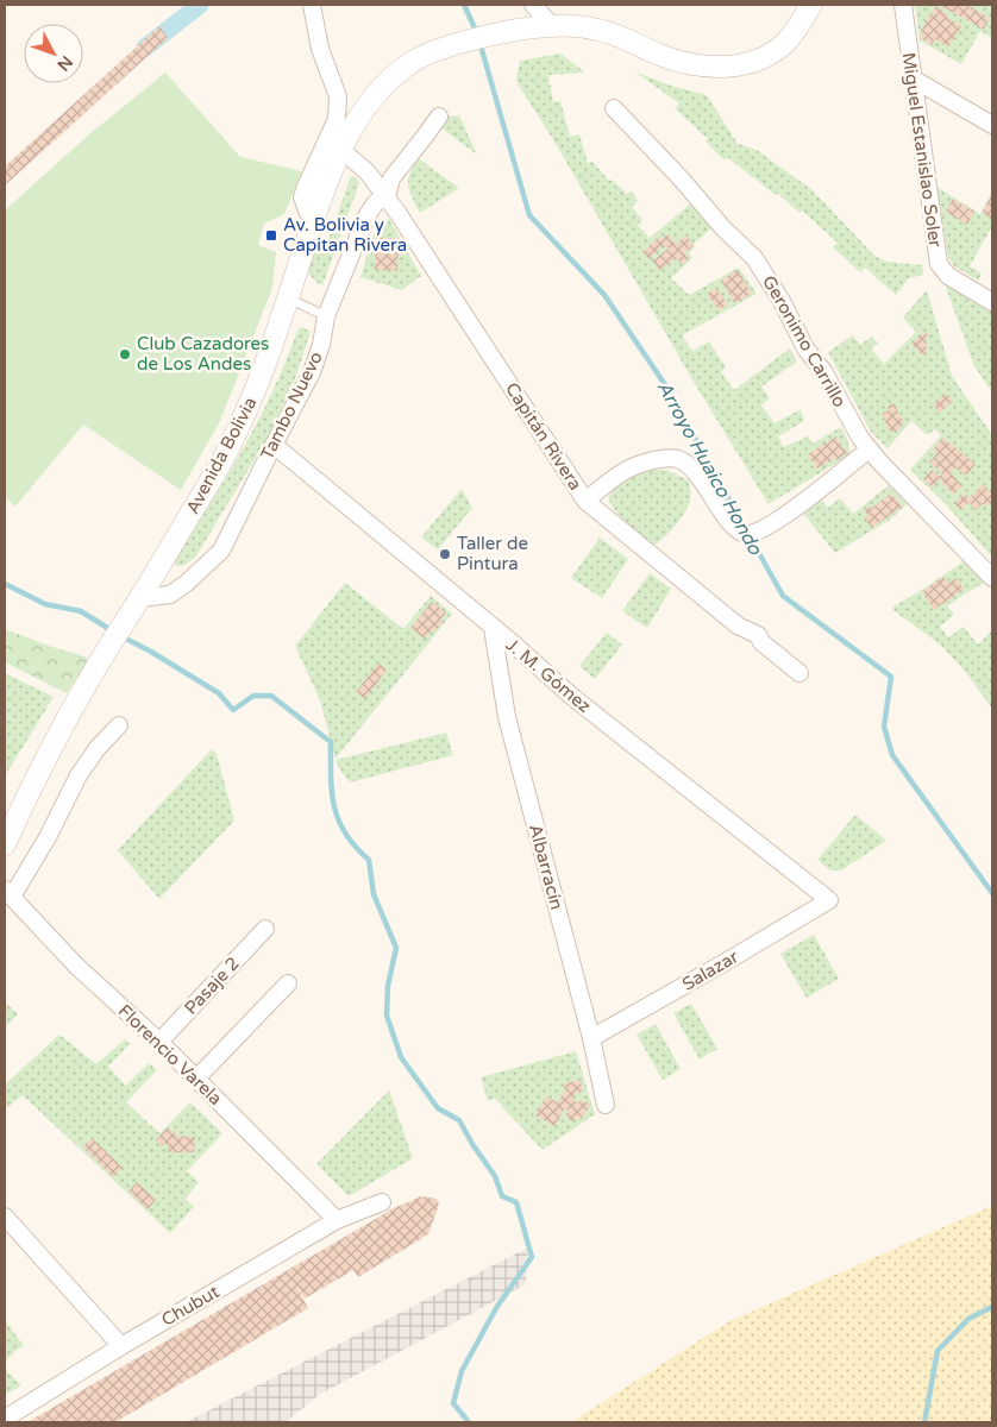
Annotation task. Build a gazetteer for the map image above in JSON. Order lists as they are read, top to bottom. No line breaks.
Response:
{"streets":{"street":["Miguel Estanislao Soler","Geronimo Carrillo","Tambo Nuevo","Capitán Rivera","Avenida Bolivia","J. M. Gómez","Albarracín","Salazar","Pasaje 2","Florencio Varela","Chubut"]},"crossings":[["Tambo Nuevo","Capitán Rivera"],["Tambo Nuevo","Avenida Bolivia"],["Tambo Nuevo","J. M. Gómez"],["Capitán Rivera","Avenida Bolivia"],["J. M. Gómez","Albarracín"],["J. M. Gómez","Salazar"],["Albarracín","Salazar"],["Pasaje 2","Florencio Varela"],["Florencio Varela","Chubut"]],"water":["Arroyo Huaico Hondo"],"places":{"transit":["Av. Bolivia y Capitan Rivera"],"other":["Club Cazadores de Los Andes","Taller de Pintura"]},"north":"bottom right"}
